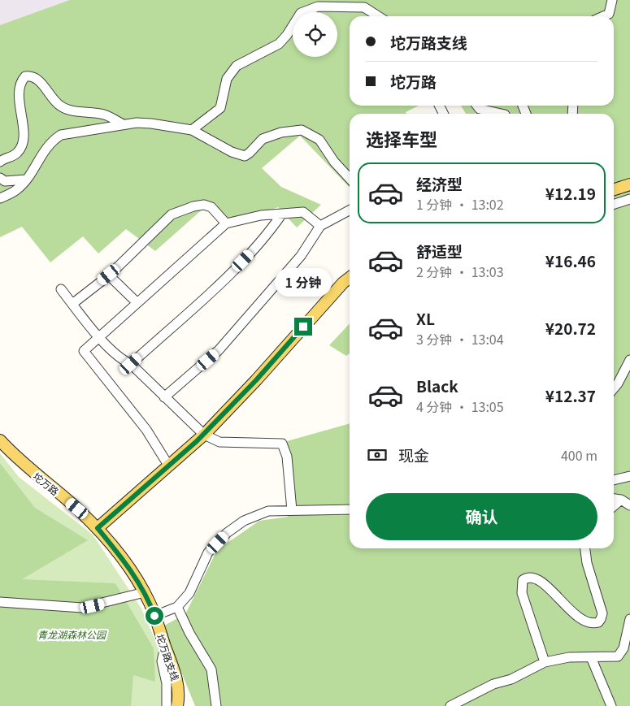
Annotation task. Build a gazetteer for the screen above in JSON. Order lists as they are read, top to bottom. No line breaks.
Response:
{"streets":{"main road":["坨万路","坨万路支线"]},"crossings":[["坨万路","坨万路支线"]],"parks":["青龙湖森林公园"],"page":{"banner":["坨万路支线","坨万路"],"heading":"选择车型","list":[{"name":"经济型","note":"1 分钟 · 13:02","value":"¥12.19"},{"name":"舒适型","note":"2 分钟 · 13:03","value":"¥16.46"},{"name":"XL","note":"3 分钟 · 13:04","value":"¥20.72"},{"name":"Black","note":"4 分钟 · 13:05","value":"¥12.37"}],"bubble":"1 分钟","pay":["现金","400 m"],"buttons":"确认"}}
